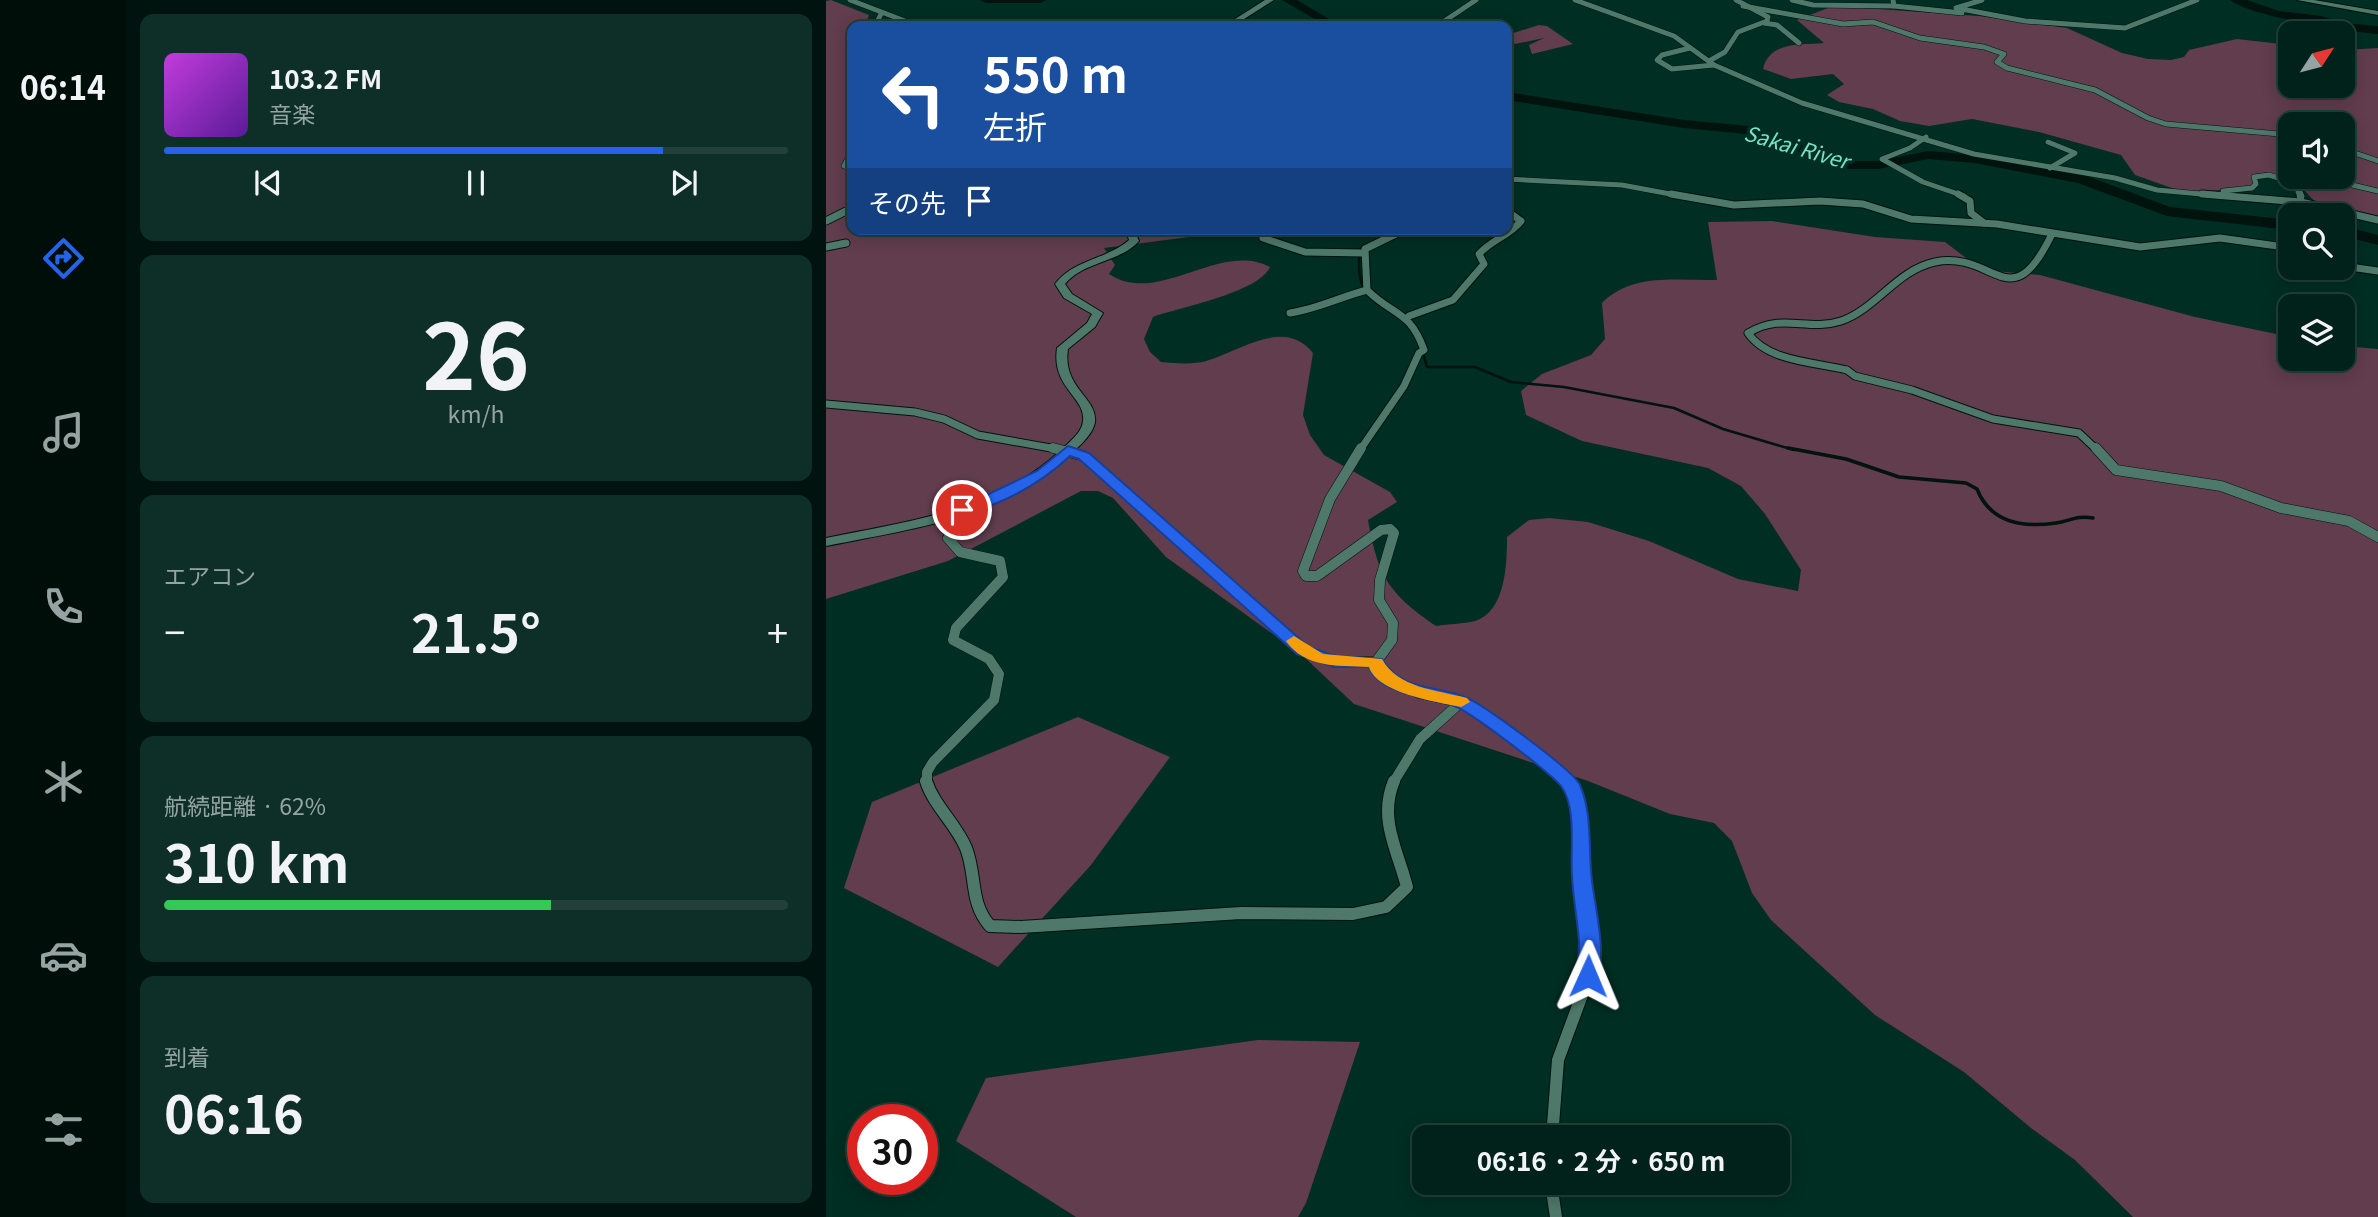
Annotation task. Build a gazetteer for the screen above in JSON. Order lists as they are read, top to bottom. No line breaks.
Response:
{"water":["Sakai River"],"north":"top right","page":{"tabs":"06:14","turn":["550 m","左折"],"song":["103.2 FM","音楽"],"then":"その先","tile":[["26","km/h"],"エアコン",["航続距離 · 62%","310 km"],["到着","06:16"]],"heat":["−","21.5°","+"],"limit":"30","trip":"06:16 · 2 分 · 650 m"}}
